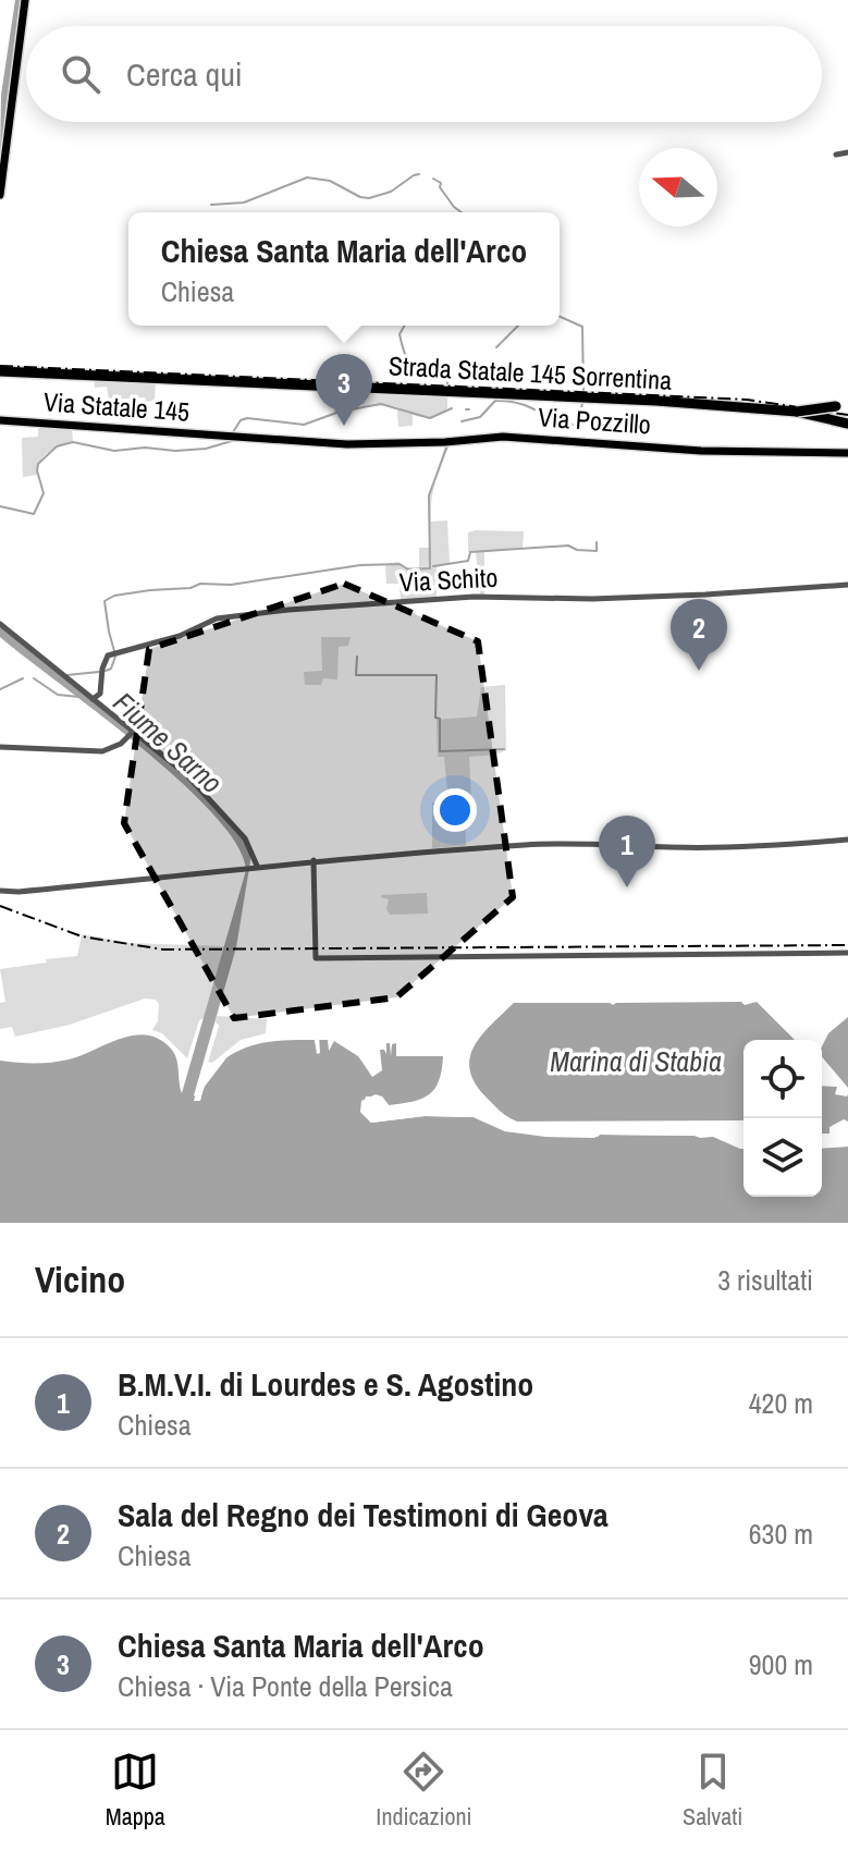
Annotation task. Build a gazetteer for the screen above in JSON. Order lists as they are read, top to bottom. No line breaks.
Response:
{"streets":{"highway":["Strada Statale 145 Sorrentina"],"main road":["Via Statale 145","Via Pozzillo"],"street":["Via Schito"]},"crossings":[["Via Statale 145","Via Pozzillo"]],"water":["Fiume Sarno","Marina di Stabia"],"north":"left","page":{"search":"Cerca qui","popup":["Chiesa Santa Maria dell'Arco","Chiesa"],"pins":["3","2","1"],"heading":["Vicino","3 risultati"],"list":[{"mark":"1","name":"B.M.V.I. di Lourdes e S. Agostino","note":"Chiesa","value":"420 m"},{"mark":"2","name":"Sala del Regno dei Testimoni di Geova","note":"Chiesa","value":"630 m"},{"mark":"3","name":"Chiesa Santa Maria dell'Arco","note":"Chiesa · Via Ponte della Persica","value":"900 m"}],"nav":["Mappa","Indicazioni","Salvati"]}}
